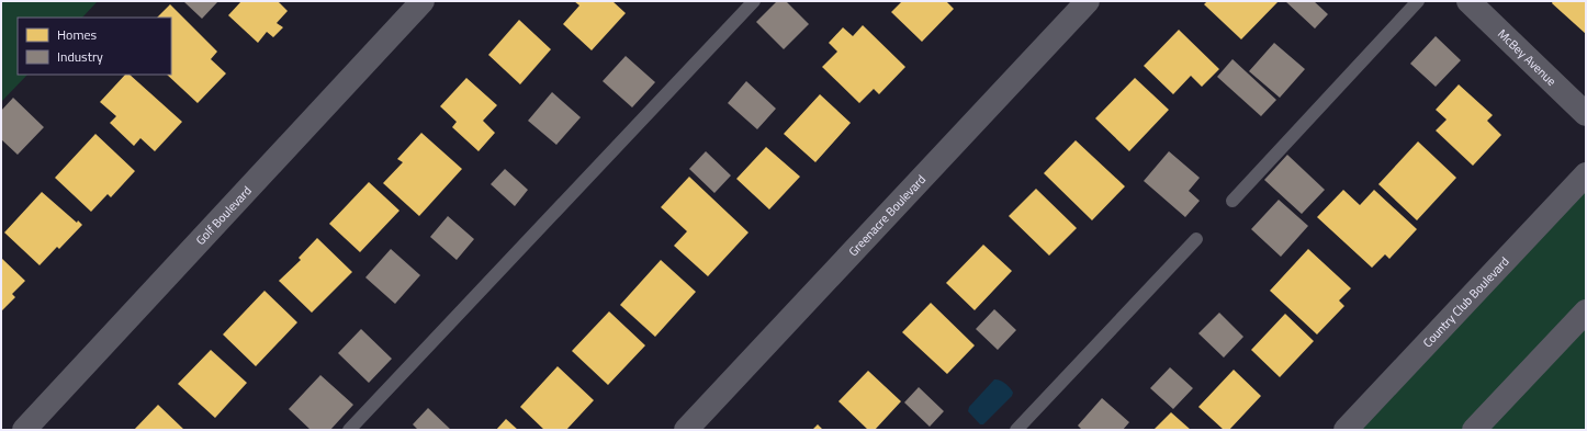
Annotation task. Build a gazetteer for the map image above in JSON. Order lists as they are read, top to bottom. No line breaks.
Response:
{"streets":{"street":["McBey Avenue","Golf Boulevard","Greenacre Boulevard","Country Club Boulevard"]},"legend":["Homes","Industry"]}
